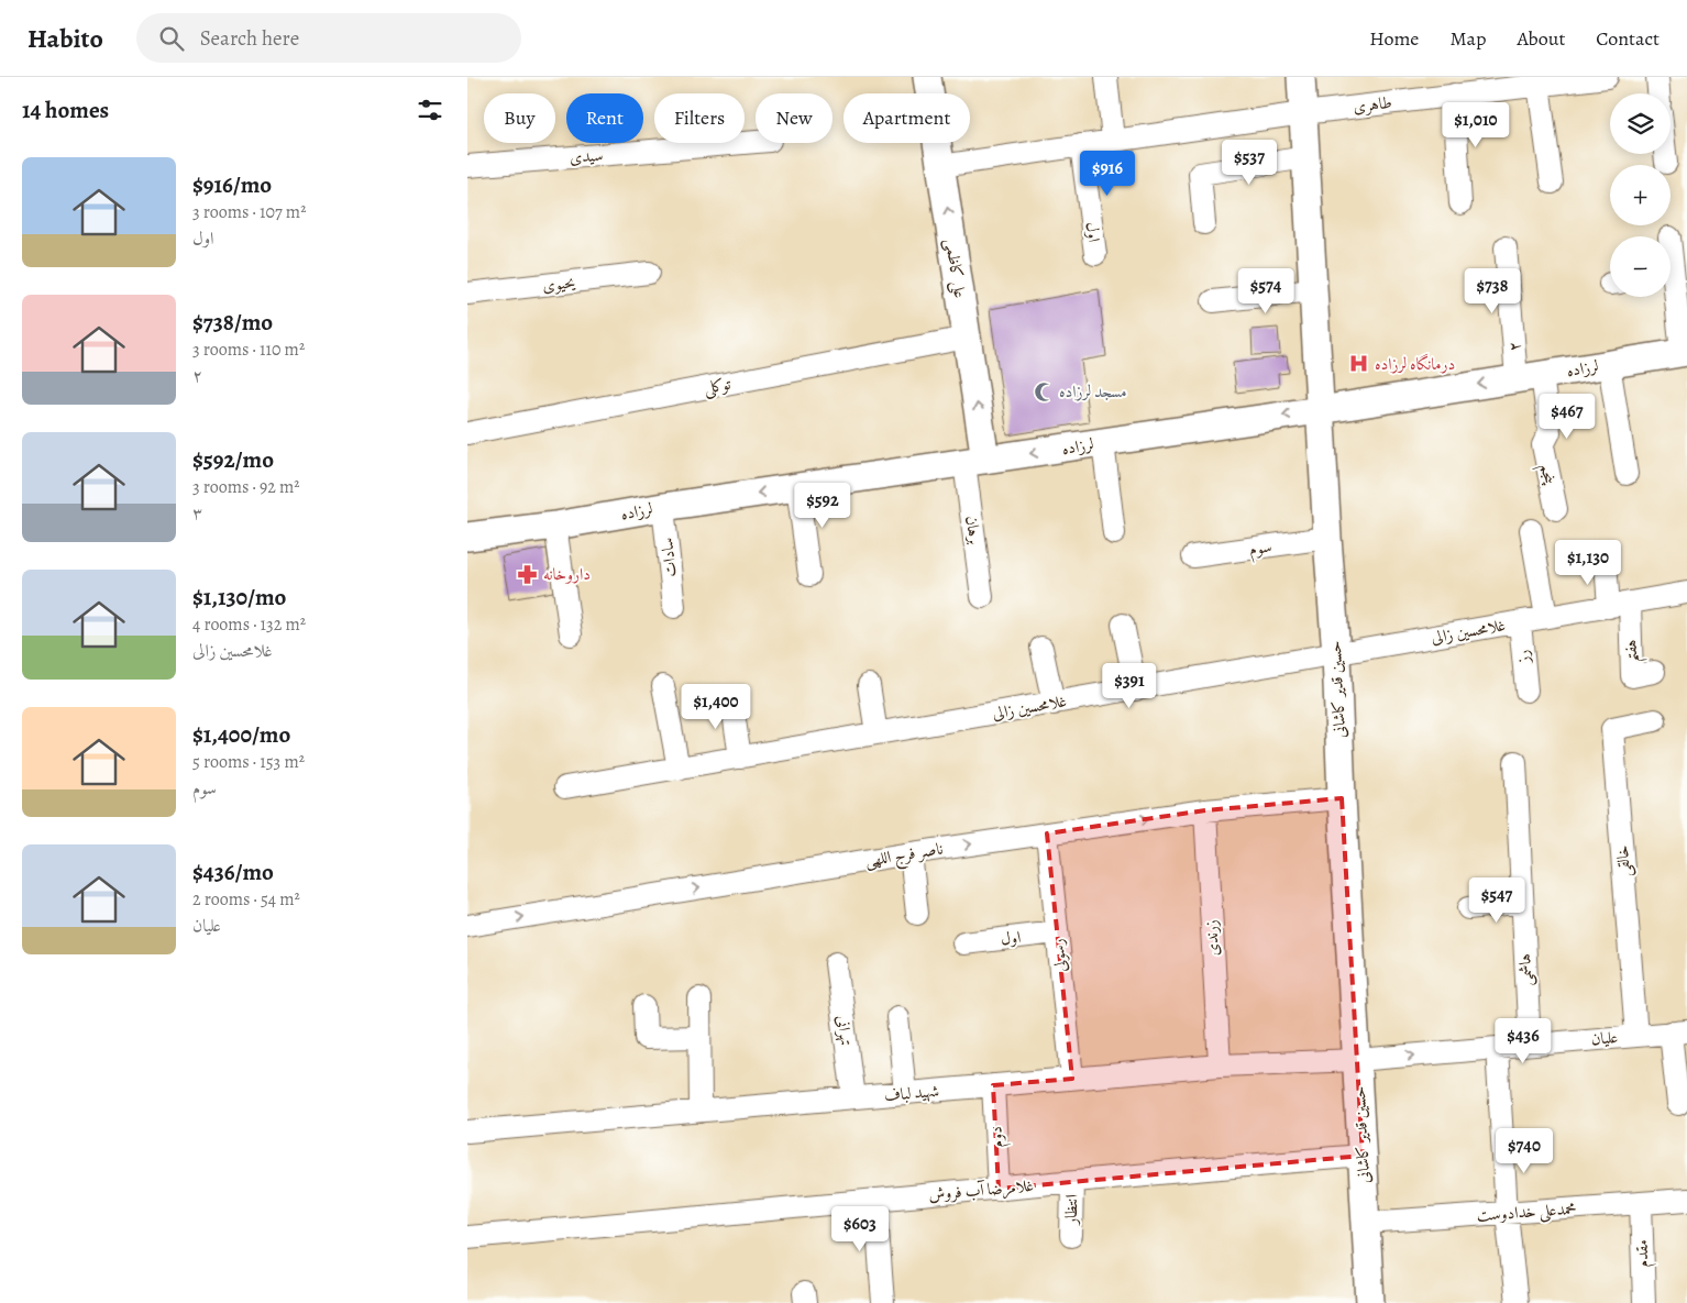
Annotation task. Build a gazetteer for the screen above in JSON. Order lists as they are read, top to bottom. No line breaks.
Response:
{"streets":{"street":["طاهری","سیدی","اول","علی کاظمی","یحیوی","۲","لرزاده","توکلی","پنجم","برهان","سوم","سادات","غلامحسین زالی","هفتم","رز","حسین قدیر کاشانی","ناصر فرج اللهی","خالقی","زرندی","رسولی","هاشمی","تهرانی","علیان","شهید لباف","دوم","غلامرضا آب فروش","انتظار","محمدعلی خدادوست","مقدم"]},"crossings":[["طاهری","اول"],["طاهری","علی کاظمی"],["طاهری","حسین قدیر کاشانی"],["اول","رسولی"],["علی کاظمی","لرزاده"],["علی کاظمی","توکلی"],["علی کاظمی","برهان"],["۲","لرزاده"],["۲","پنجم"],["لرزاده","پنجم"],["لرزاده","برهان"],["لرزاده","سادات"],["لرزاده","حسین قدیر کاشانی"],["سوم","حسین قدیر کاشانی"],["غلامحسین زالی","هفتم"],["غلامحسین زالی","رز"],["غلامحسین زالی","حسین قدیر کاشانی"],["حسین قدیر کاشانی","ناصر فرج اللهی"],["حسین قدیر کاشانی","علیان"],["حسین قدیر کاشانی","شهید لباف"],["حسین قدیر کاشانی","غلامرضا آب فروش"],["حسین قدیر کاشانی","محمدعلی خدادوست"],["ناصر فرج اللهی","زرندی"],["ناصر فرج اللهی","رسولی"],["خالقی","علیان"],["زرندی","شهید لباف"],["رسولی","شهید لباف"],["هاشمی","علیان"],["تهرانی","شهید لباف"],["علیان","شهید لباف"],["شهید لباف","دوم"],["دوم","غلامرضا آب فروش"],["غلامرضا آب فروش","انتظار"],["محمدعلی خدادوست","مقدم"]],"one_way":["علی کاظمی","لرزاده","ناصر فرج اللهی","علیان"],"places":{"hospital":["درمانگاه لرزاده"],"mosque":["مسجد لرزاده"],"pharmacy":["داروخانه"]},"page":{"header":"Habito","search":"Search here","nav":["Home","Map","About","Contact"],"heading":"14 homes","map_buttons":["+","−"],"chip":["Buy","Rent","Filters","New","Apartment"],"price":["$1,010","$537","$916","$574","$738","$467","$592","$1,130","$391","$1,400","$547","$436","$740","$603"],"list":[{"name":"$916/mo","note":"3 rooms · 107 m² · اول"},{"name":"$738/mo","note":"3 rooms · 110 m² · ۲"},{"name":"$592/mo","note":"3 rooms · 92 m² · ۳"},{"name":"$1,130/mo","note":"4 rooms · 132 m² · غلامحسین زالی"},{"name":"$1,400/mo","note":"5 rooms · 153 m² · سوم"},{"name":"$436/mo","note":"2 rooms · 54 m² · علیان"}]}}
